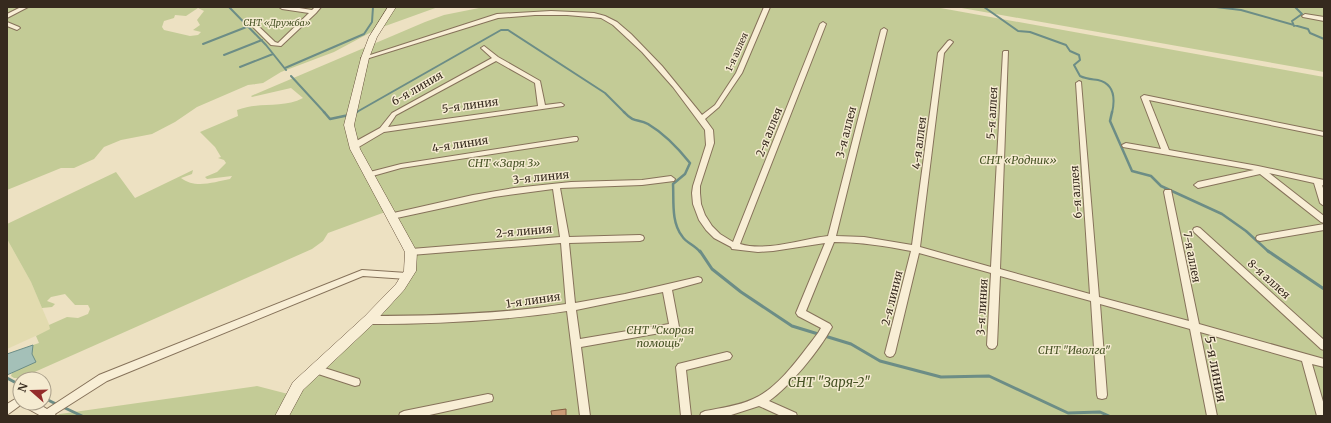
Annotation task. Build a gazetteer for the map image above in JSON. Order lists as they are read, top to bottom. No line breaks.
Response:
{"streets":{"street":["1-я аллея","6-я линия","5-я линия","5-я аллея","2-я аллея","3-я аллея","4-я аллея","4-я линия","3-я линия","6-я аллея","2-я линия","7-я аллея","8-я аллея","1-я линия"]},"crossings":[["6-я линия","5-я линия"],["5-я линия","7-я аллея"],["5-я аллея","3-я линия"],["4-я аллея","2-я линия"]],"parks":["СНТ «Дружба»","СНТ «Родник»","СНТ «Заря 3»","СНТ \"Скорая помощь\"","СНТ \"Иволга\"","СНТ \"Заря-2\""],"north":"left"}
